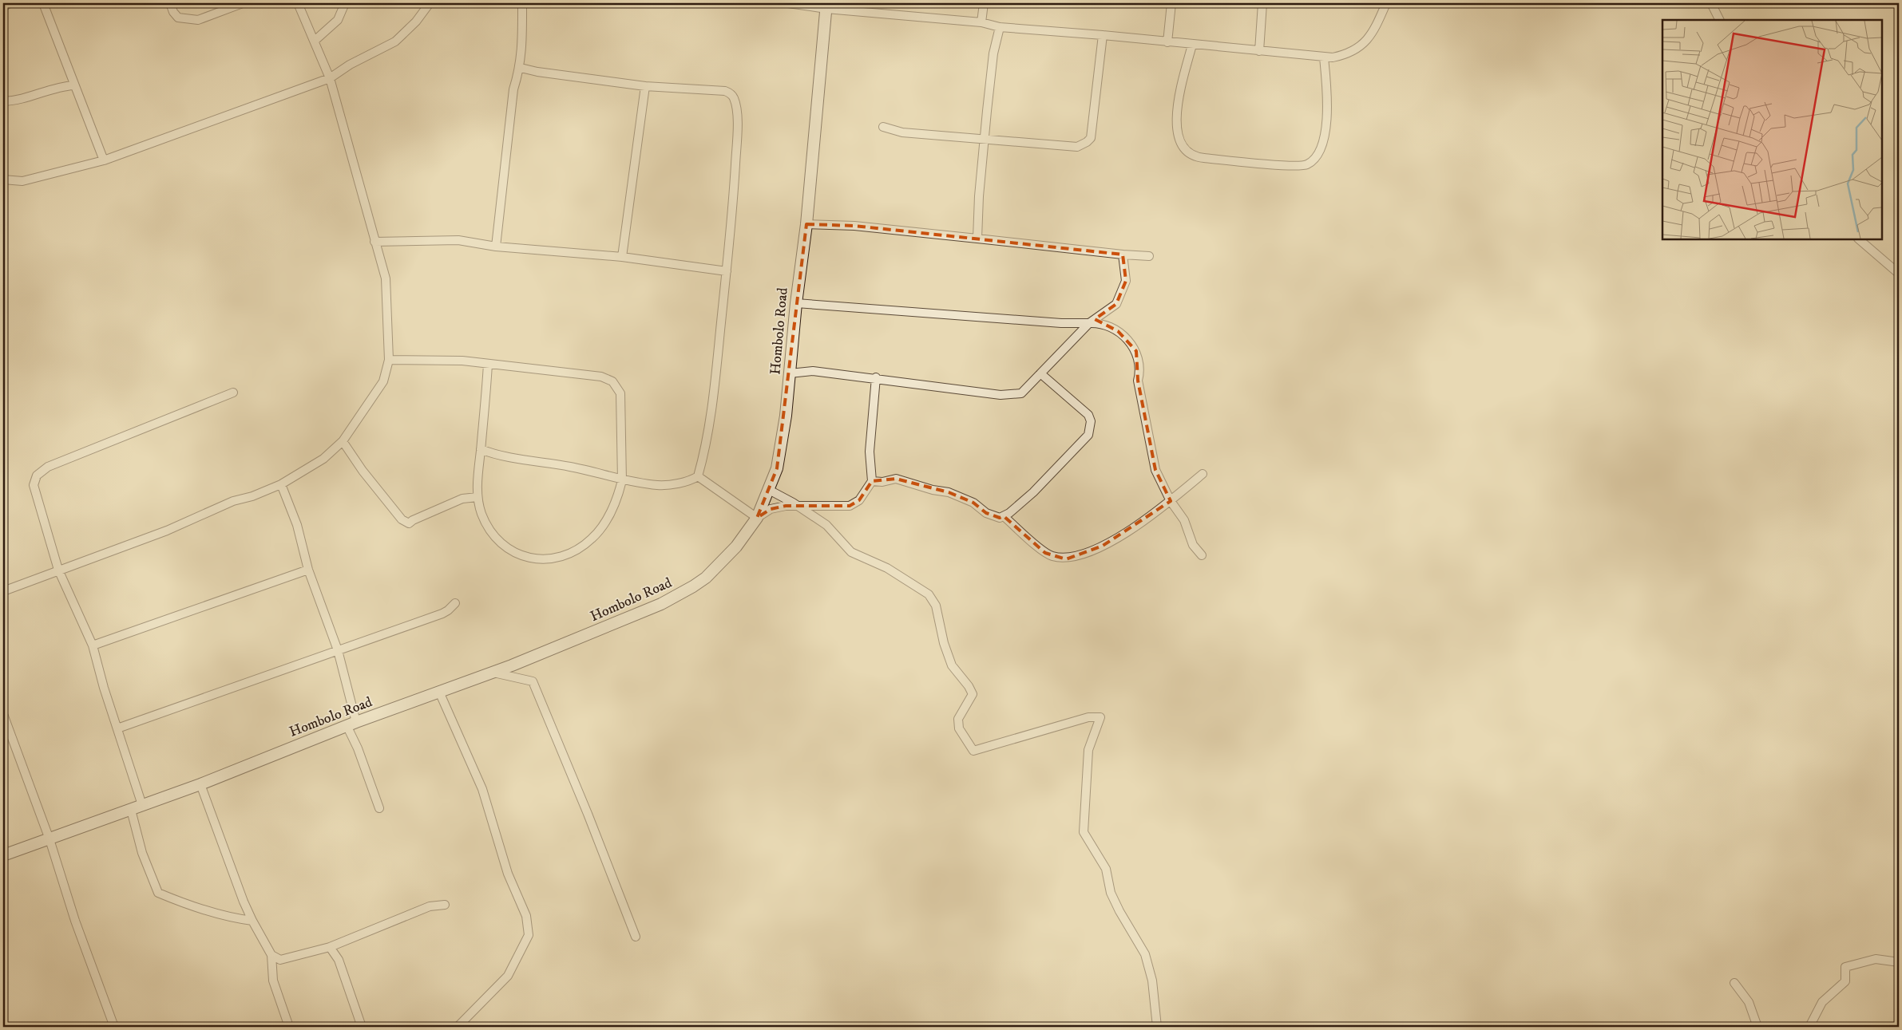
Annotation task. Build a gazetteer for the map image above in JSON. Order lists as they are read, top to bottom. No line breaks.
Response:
{"streets":{"street":["Hombolo Road"]}}
